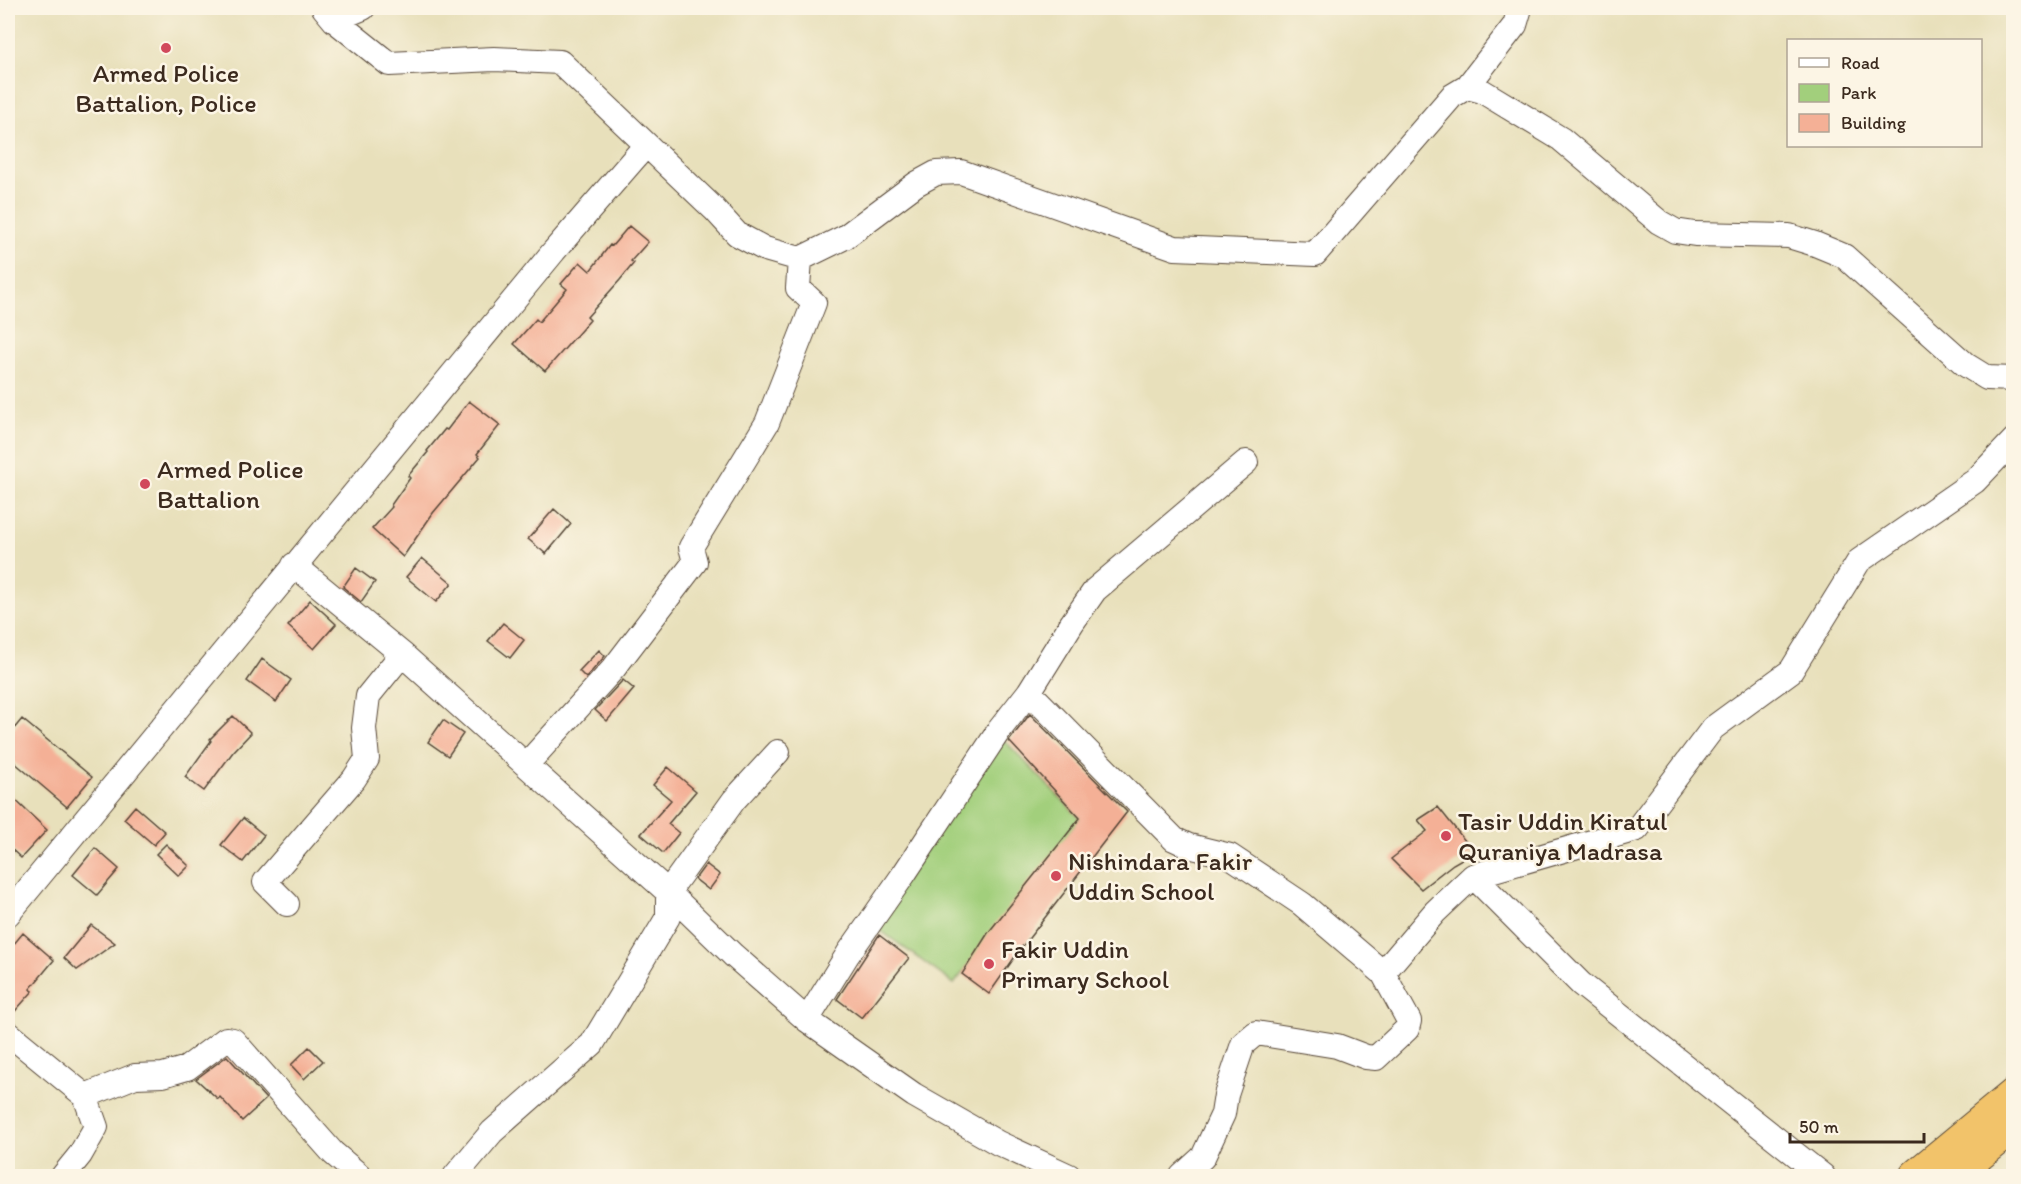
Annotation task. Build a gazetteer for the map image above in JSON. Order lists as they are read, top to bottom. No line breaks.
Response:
{"places":["Armed Police Battalion, Police","Armed Police Battalion","Tasir Uddin Kiratul Quraniya Madrasa","Nishindara Fakir Uddin School","Fakir Uddin Primary School"],"legend":["Road","Park","Building"],"scale_bar":"50 m"}
